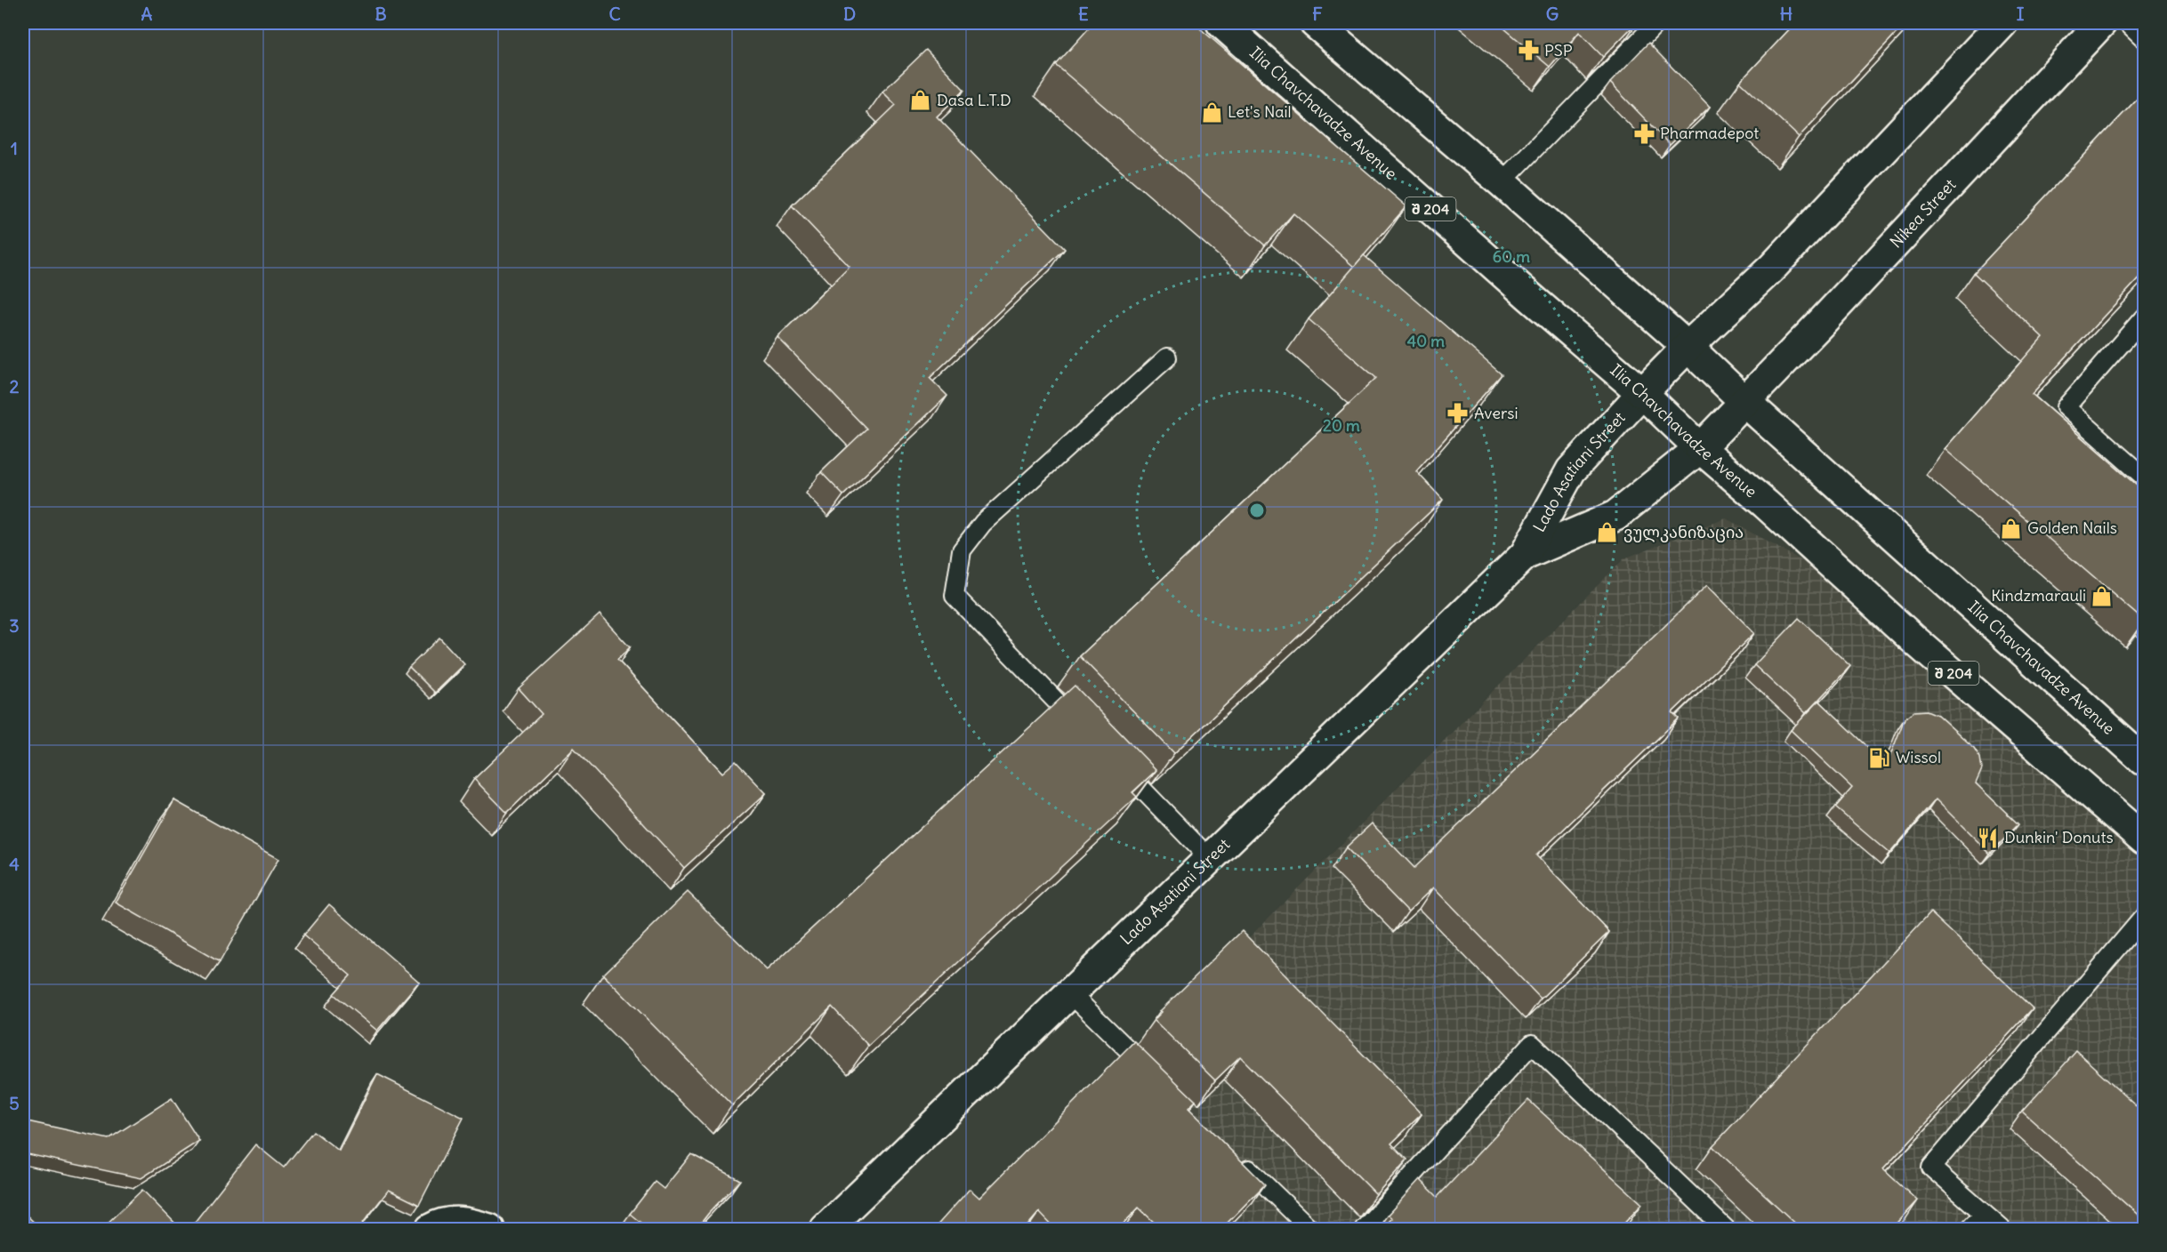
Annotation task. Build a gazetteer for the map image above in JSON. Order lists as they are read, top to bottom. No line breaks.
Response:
{"streets":{"main road":["Ilia Chavchavadze Avenue","შ 204","Nikea Street","Lado Asatiani Street"]},"crossings":[["Ilia Chavchavadze Avenue","Nikea Street"],["Ilia Chavchavadze Avenue","Lado Asatiani Street"],["Nikea Street","Lado Asatiani Street"]],"places":{"pharmacy":["PSP","Pharmadepot","Aversi"],"shop":["Dasa L.T.D","Let's Nail","Golden Nails","ვულკანიზაცია","Kindzmarauli"],"fuel station":["Wissol"],"restaurant":["Dunkin' Donuts"]},"grid":{"columns":["A","B","C","D","E","F","G","H","I"],"rows":["1","2","3","4","5"]},"rings":["60 m","40 m","20 m"]}
